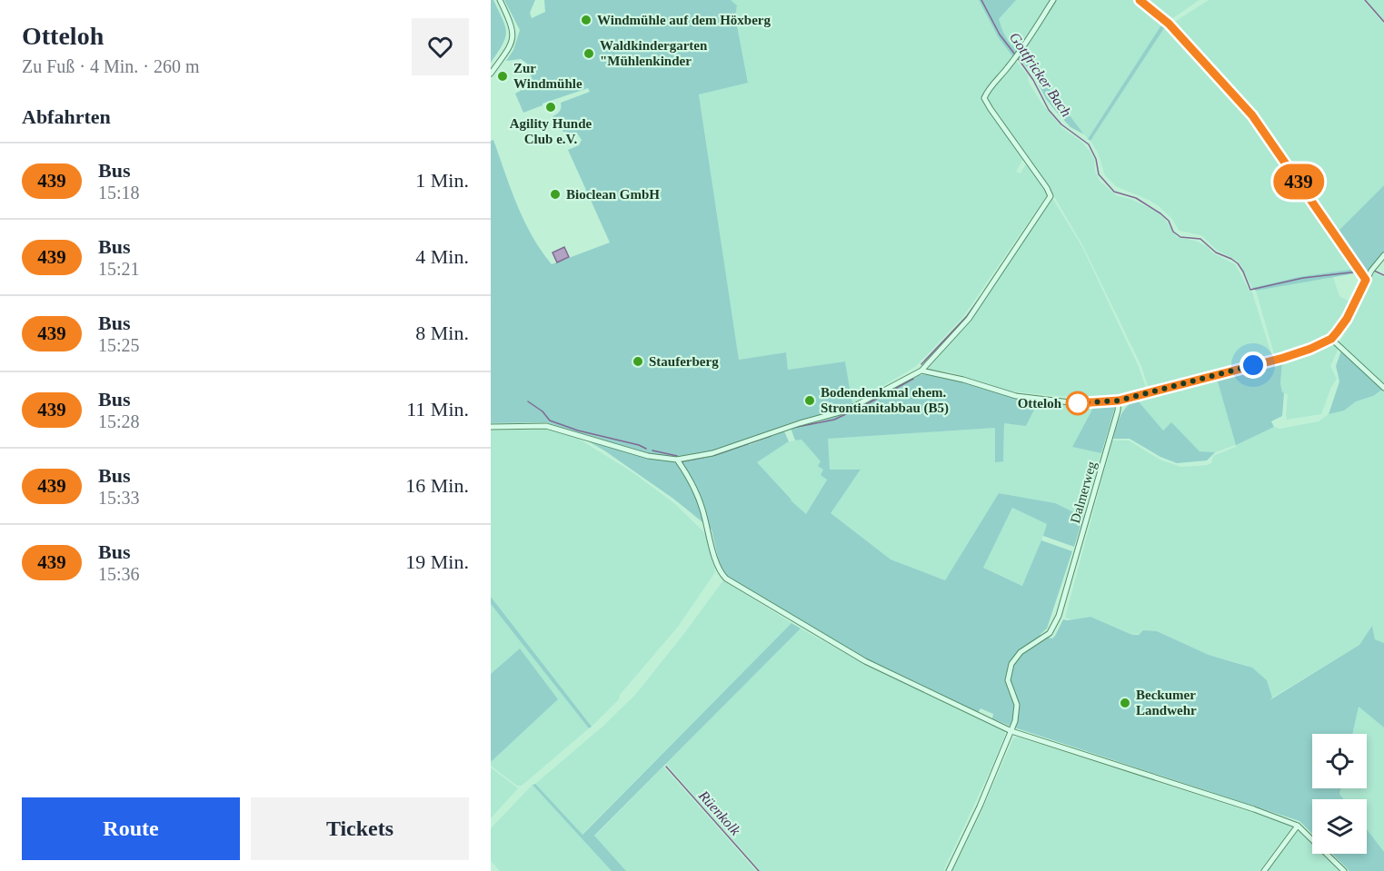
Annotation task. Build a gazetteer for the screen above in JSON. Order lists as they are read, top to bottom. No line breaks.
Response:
{"streets":{"street":["Dalmerweg"]},"water":["Gottfricker Bach","Rüenkolk"],"places":["Windmühle auf dem Höxberg","Waldkindergarten \"Mühlenkinder","Zur Windmühle","Agility Hunde Club e.V.","Bioclean GmbH","Stauferberg","Bodendenkmal ehem. Strontianitabbau (B5)","Otteloh","Beckumer Landwehr"],"lines":["bus line 439"],"page":{"heading":[["Otteloh","Zu Fuß · 4 Min. · 260 m"],"Abfahrten"],"on_map":"439","list":[{"mark":"439","name":"Bus","note":"15:18","value":"1 Min."},{"mark":"439","name":"Bus","note":"15:21","value":"4 Min."},{"mark":"439","name":"Bus","note":"15:25","value":"8 Min."},{"mark":"439","name":"Bus","note":"15:28","value":"11 Min."},{"mark":"439","name":"Bus","note":"15:33","value":"16 Min."},{"mark":"439","name":"Bus","note":"15:36","value":"19 Min."}],"buttons":["Route","Tickets"]}}
